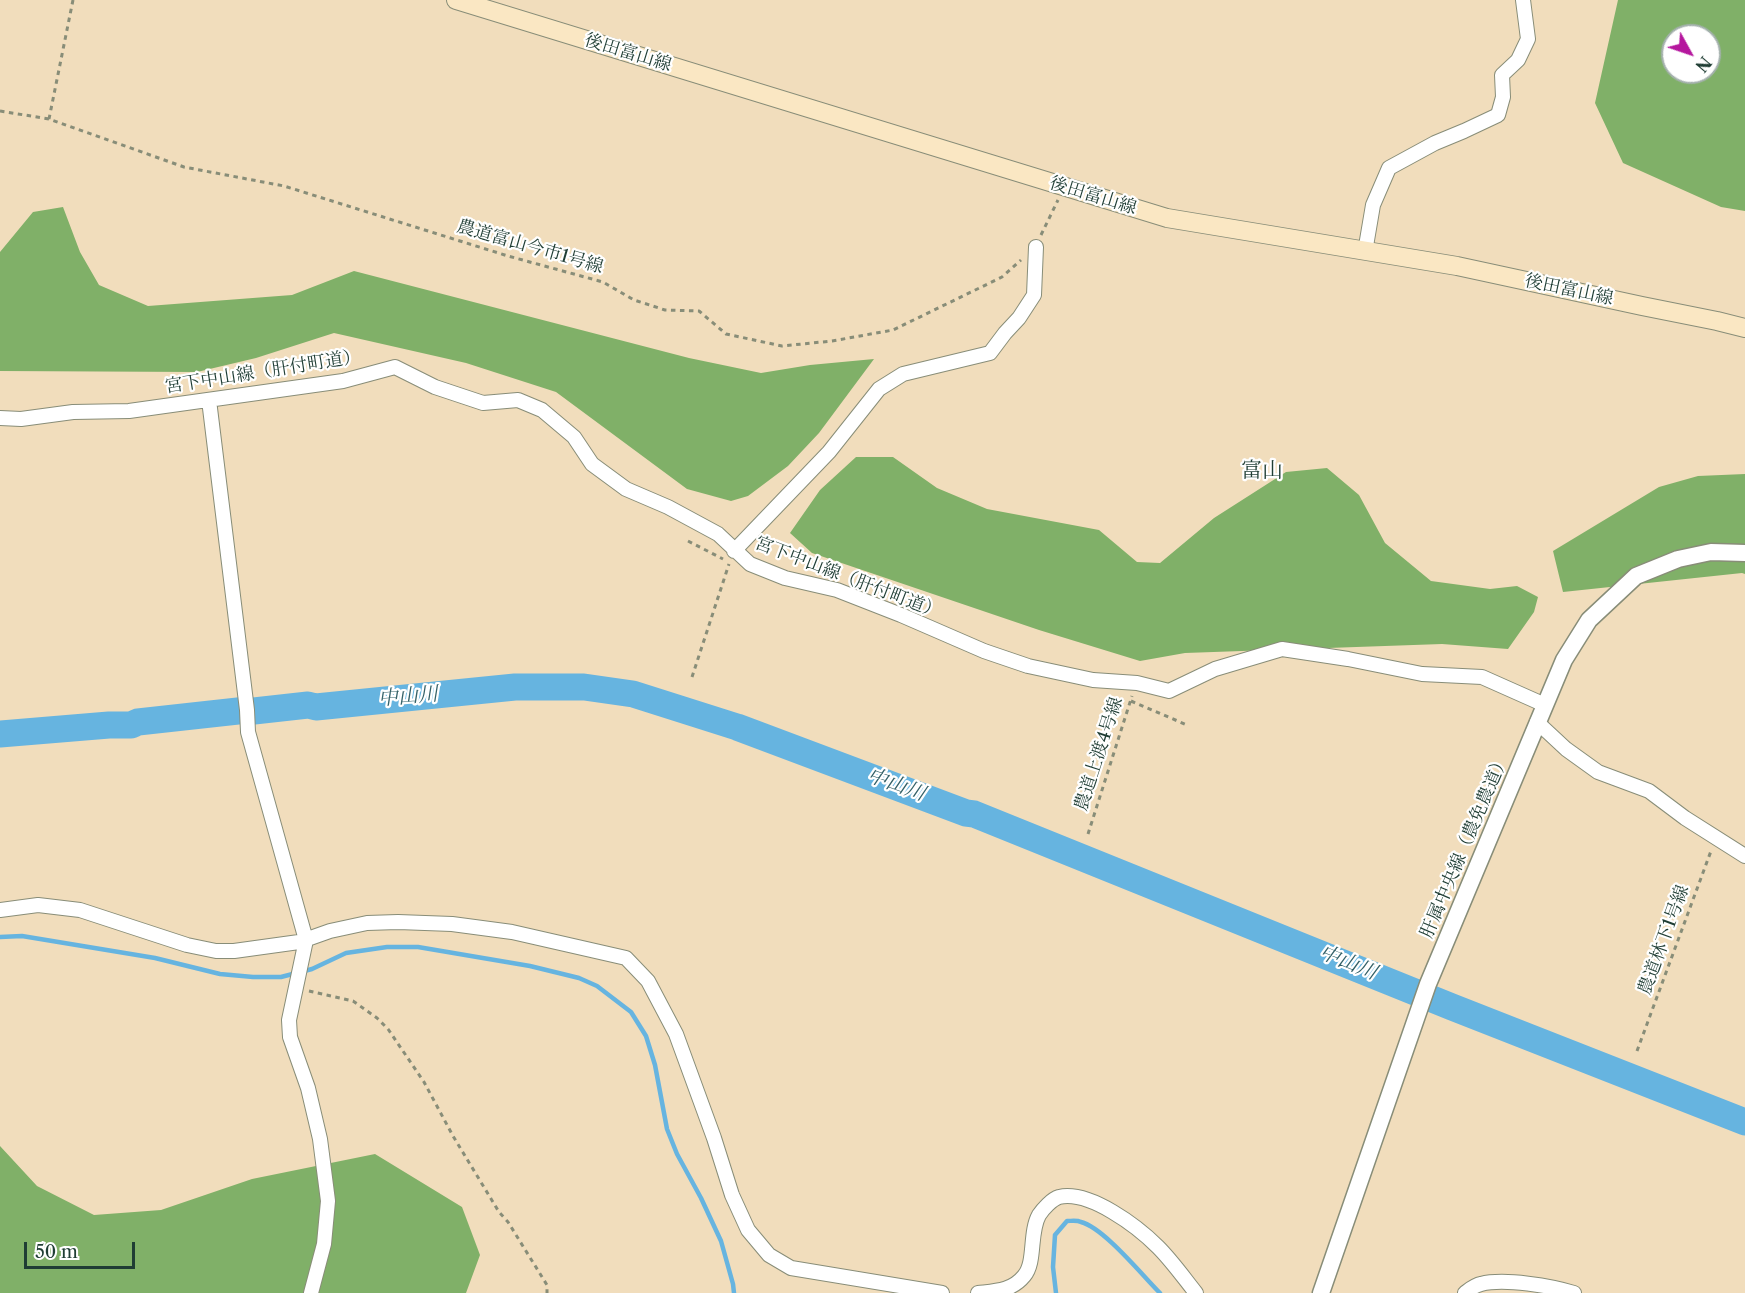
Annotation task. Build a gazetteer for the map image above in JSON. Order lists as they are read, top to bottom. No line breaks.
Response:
{"streets":{"main road":["後田富山線"],"street":["宮下中山線（肝付町道）","肝属中央線（農免農道）"],"path":["農道富山今市1号線","農道上渡4号線","農道林下1号線"]},"crossings":[["後田富山線","農道富山今市1号線"],["宮下中山線（肝付町道）","農道上渡4号線"],["宮下中山線（肝付町道）","肝属中央線（農免農道）"]],"districts":["富山"],"water":["中山川"],"scale_bar":"50 m","north":"bottom right"}
